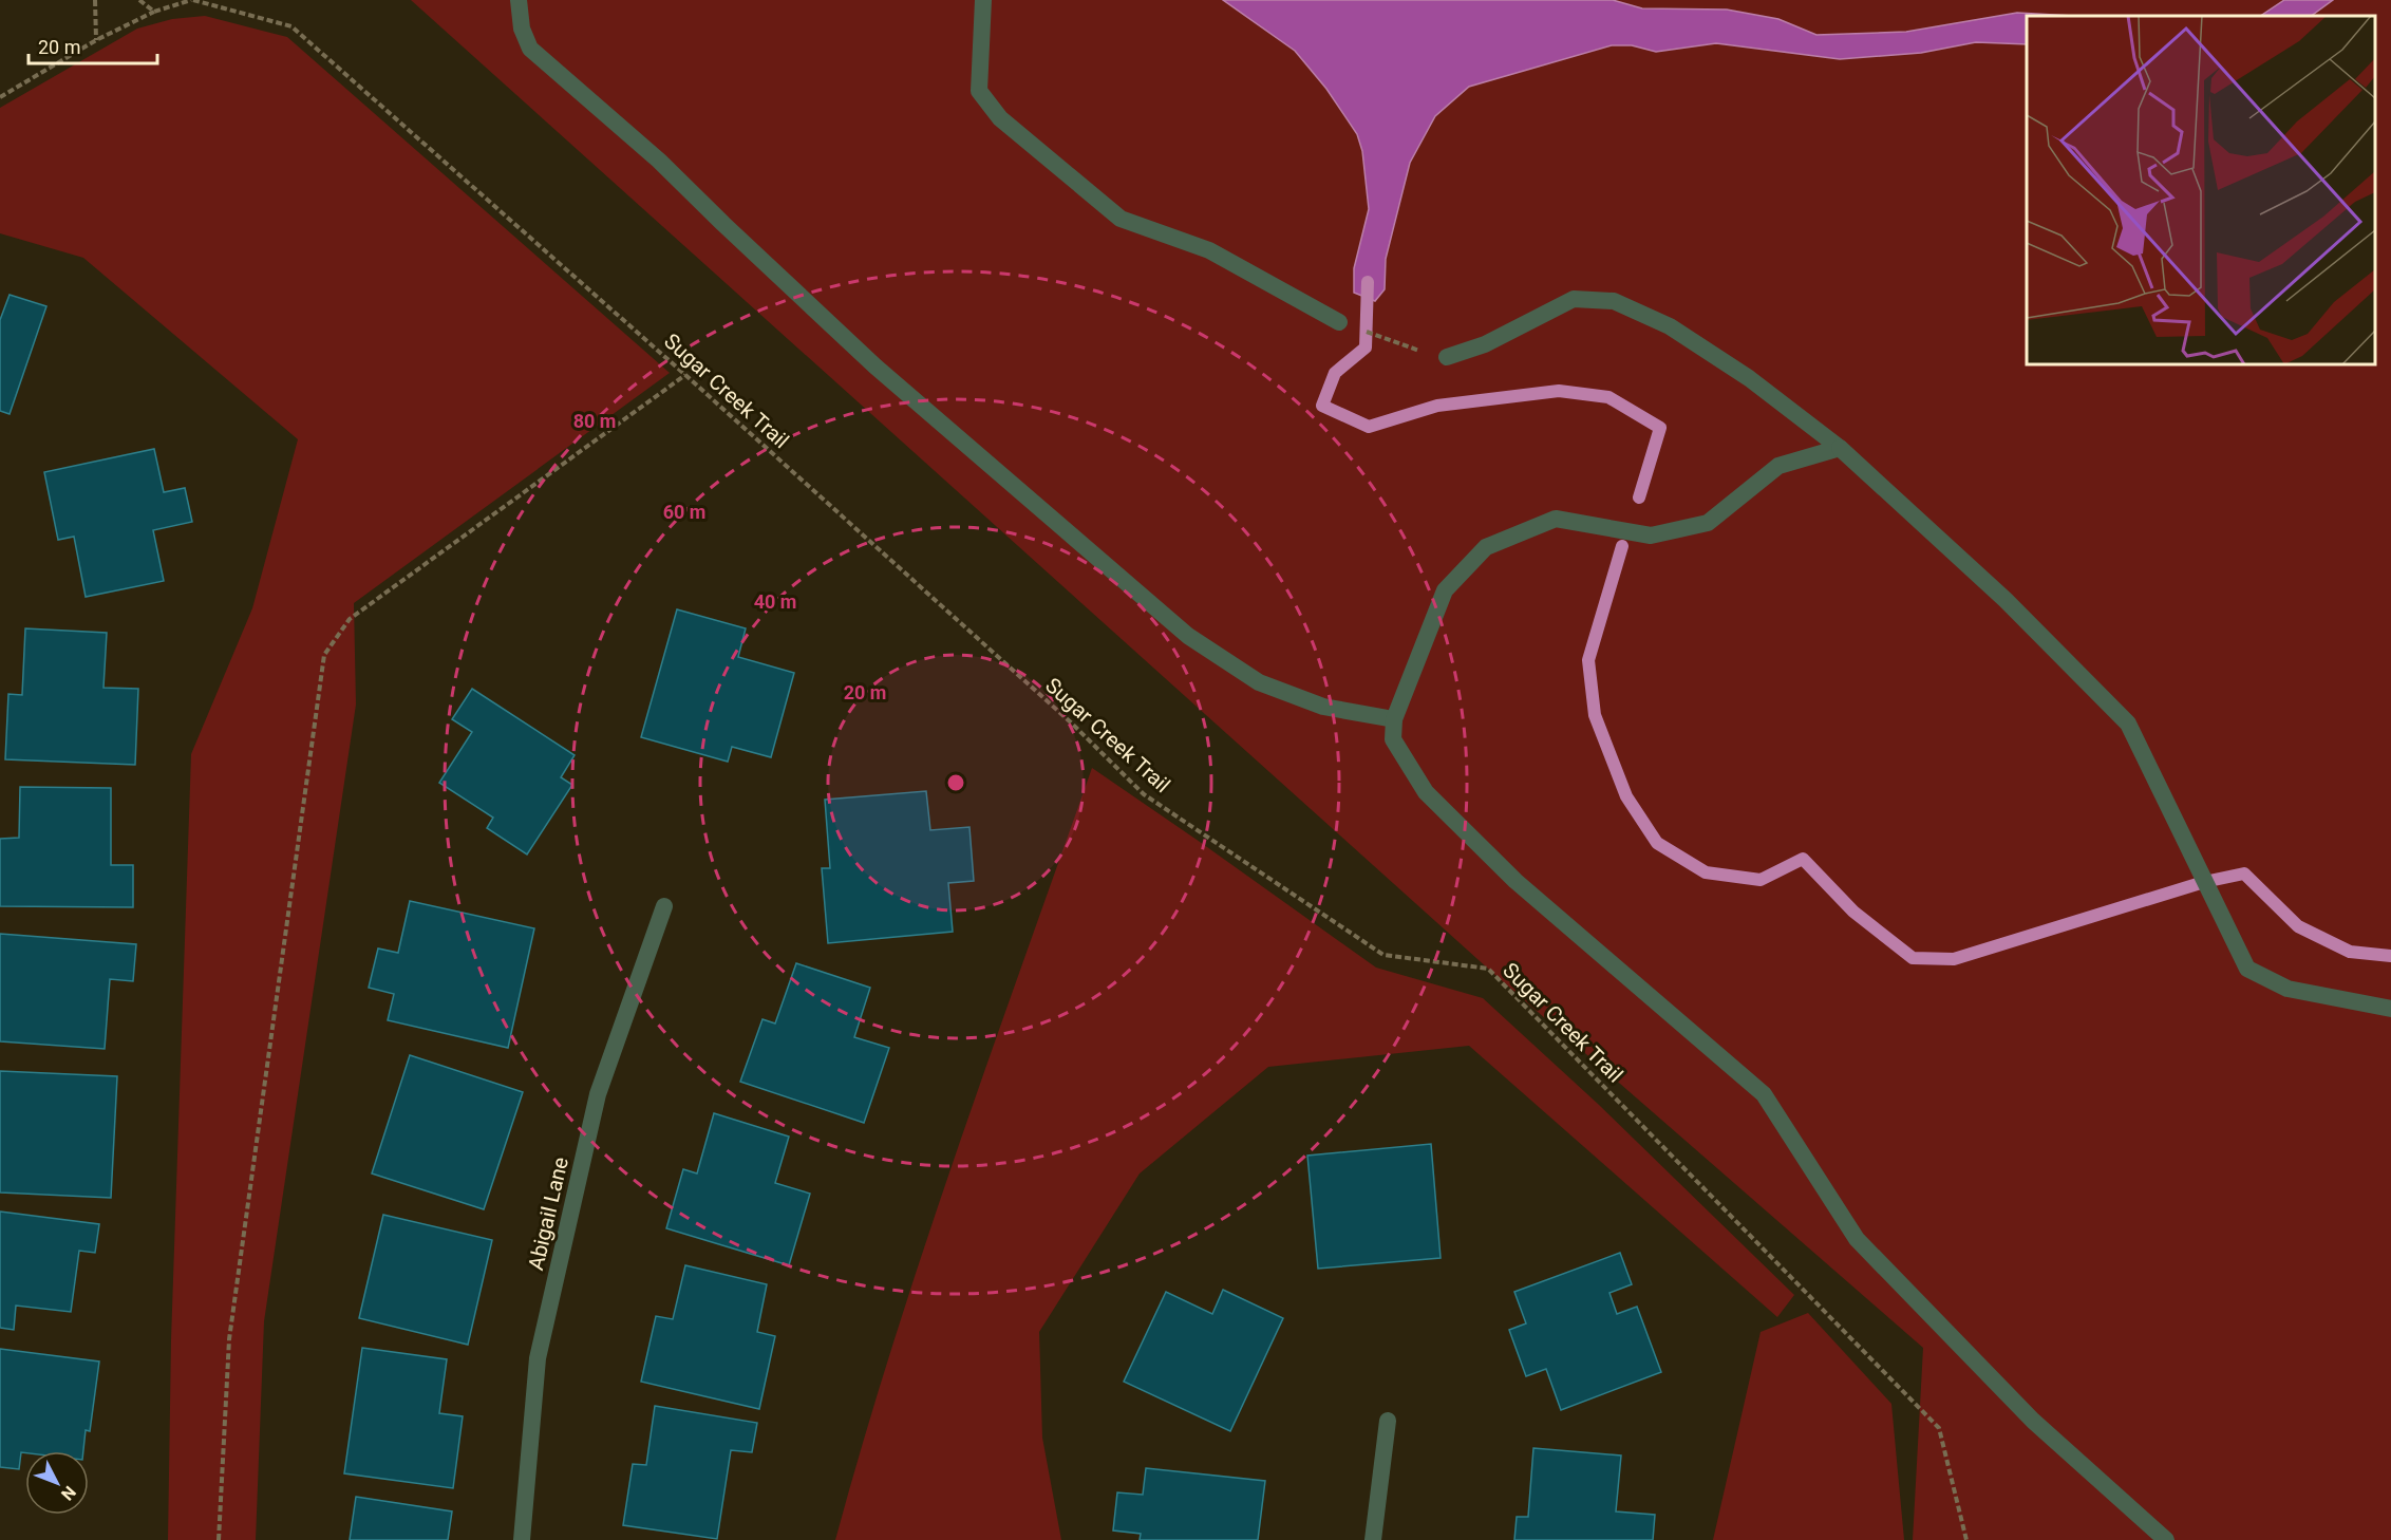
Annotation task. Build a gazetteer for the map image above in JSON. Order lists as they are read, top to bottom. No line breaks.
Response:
{"streets":{"street":["Abigail Lane"],"path":["Sugar Creek Trail"]},"scale_bar":"20 m","north":"bottom right","rings":["80 m","60 m","40 m","20 m"]}
